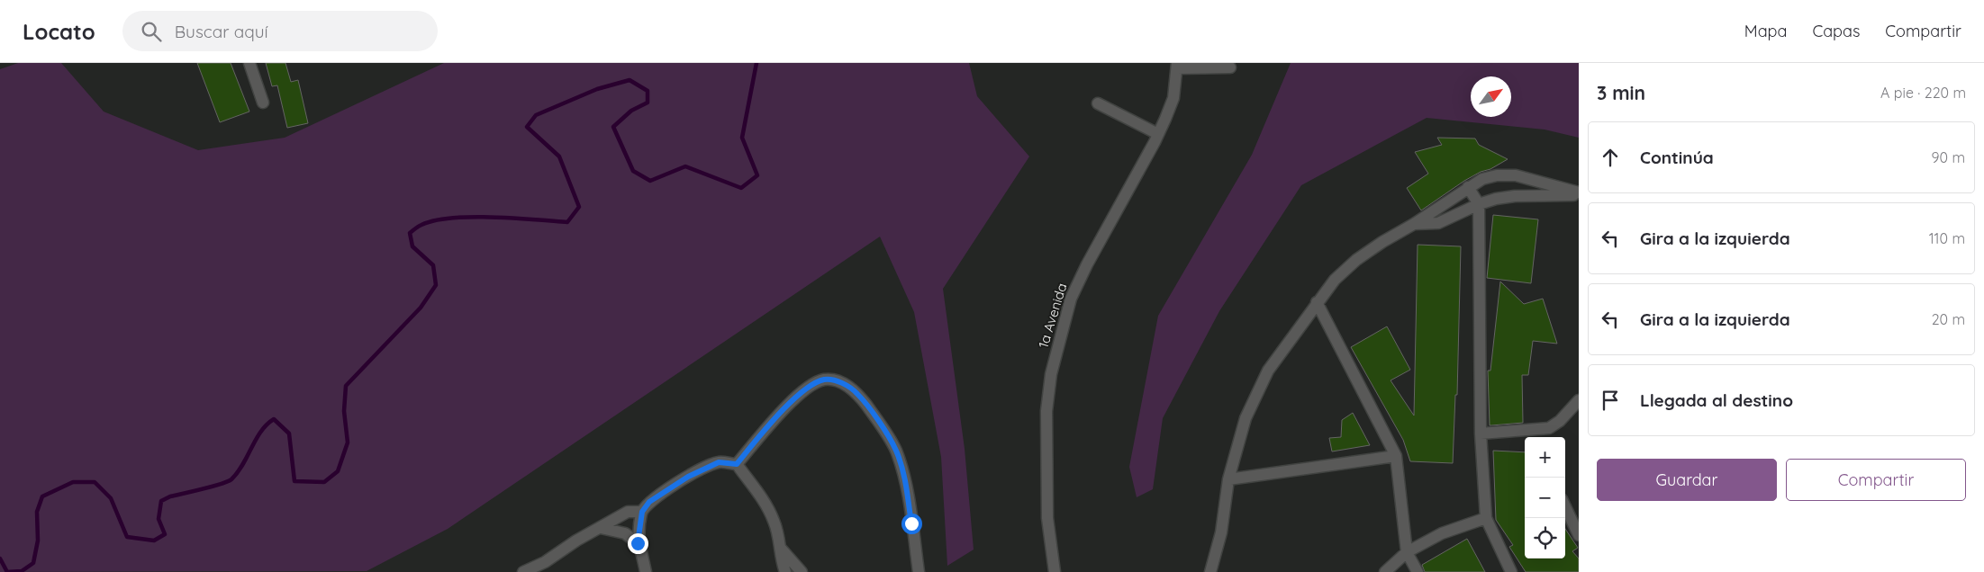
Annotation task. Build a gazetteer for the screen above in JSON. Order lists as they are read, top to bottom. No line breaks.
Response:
{"streets":{"street":["1a Avenida"]},"north":"top right","page":{"header":"Locato","search":"Buscar aquí","nav":["Mapa","Capas","Compartir"],"heading":["3 min","A pie · 220 m"],"list":[["Continúa","90 m"],["Gira a la izquierda","110 m"],["Gira a la izquierda","20 m"],"Llegada al destino"],"map_buttons":["+","−"],"buttons":["Guardar","Compartir"]}}
